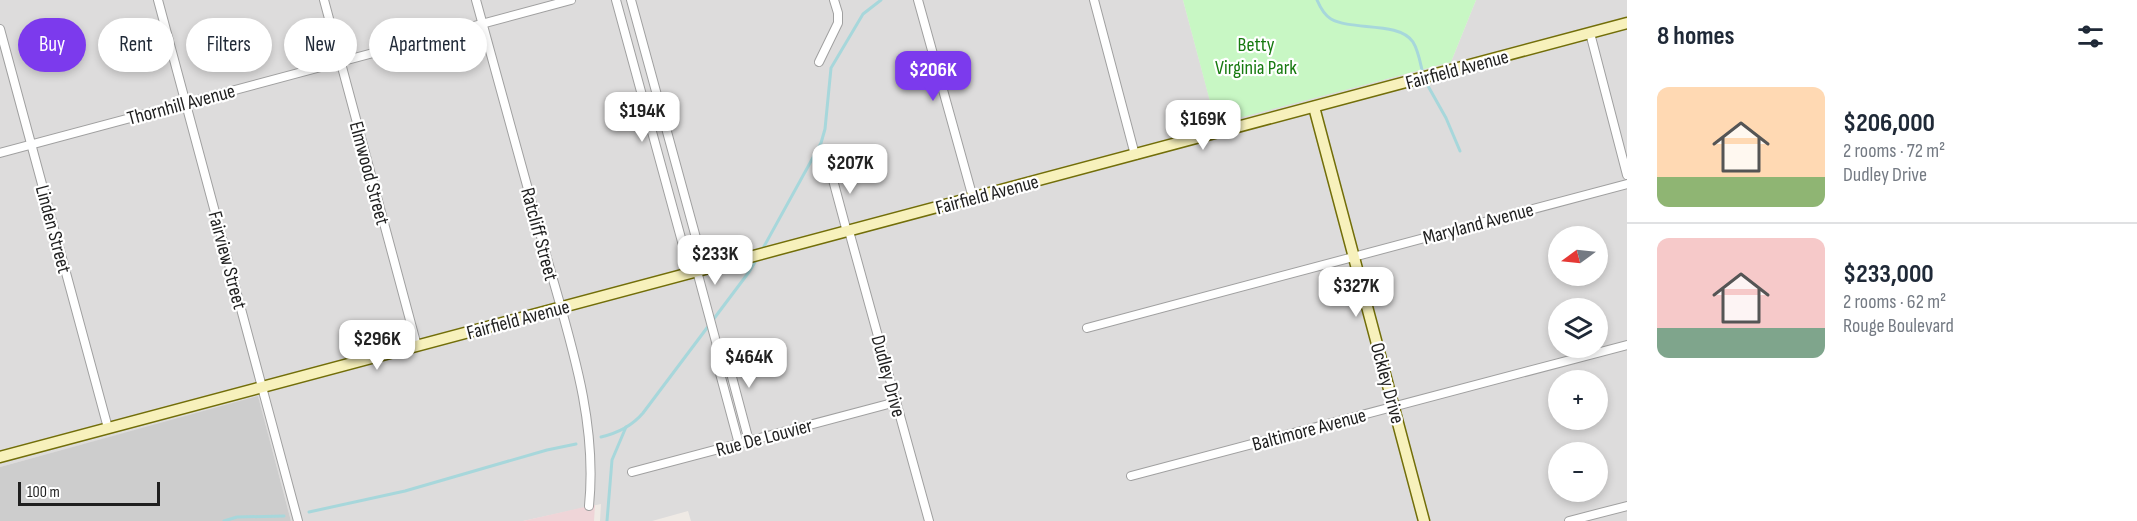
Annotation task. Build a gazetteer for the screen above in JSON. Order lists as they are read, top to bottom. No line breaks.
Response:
{"streets":{"street":["Fairfield Avenue","Thornhill Avenue","Elmwood Street","Maryland Avenue","Linden Street","Ratcliff Street","Fairview Street","Dudley Drive","Ockley Drive","Baltimore Avenue","Rue De Louvier"]},"crossings":[["Fairfield Avenue","Elmwood Street"],["Fairfield Avenue","Linden Street"],["Fairfield Avenue","Ratcliff Street"],["Fairfield Avenue","Fairview Street"],["Fairfield Avenue","Dudley Drive"],["Fairfield Avenue","Ockley Drive"],["Thornhill Avenue","Linden Street"],["Thornhill Avenue","Fairview Street"],["Maryland Avenue","Ockley Drive"],["Dudley Drive","Rue De Louvier"],["Ockley Drive","Baltimore Avenue"]],"parks":["Betty Virginia Park"],"scale_bar":"100 m","north":"left","page":{"heading":"8 homes","chip":["Buy","Rent","Filters","New","Apartment"],"price":["$206K","$194K","$169K","$207K","$233K","$327K","$296K","$464K"],"list":[{"name":"$206,000","note":"2 rooms · 72 m² · Dudley Drive"},{"name":"$233,000","note":"2 rooms · 62 m² · Rouge Boulevard"}],"map_buttons":["+","−"],"scale":"100 m"}}
